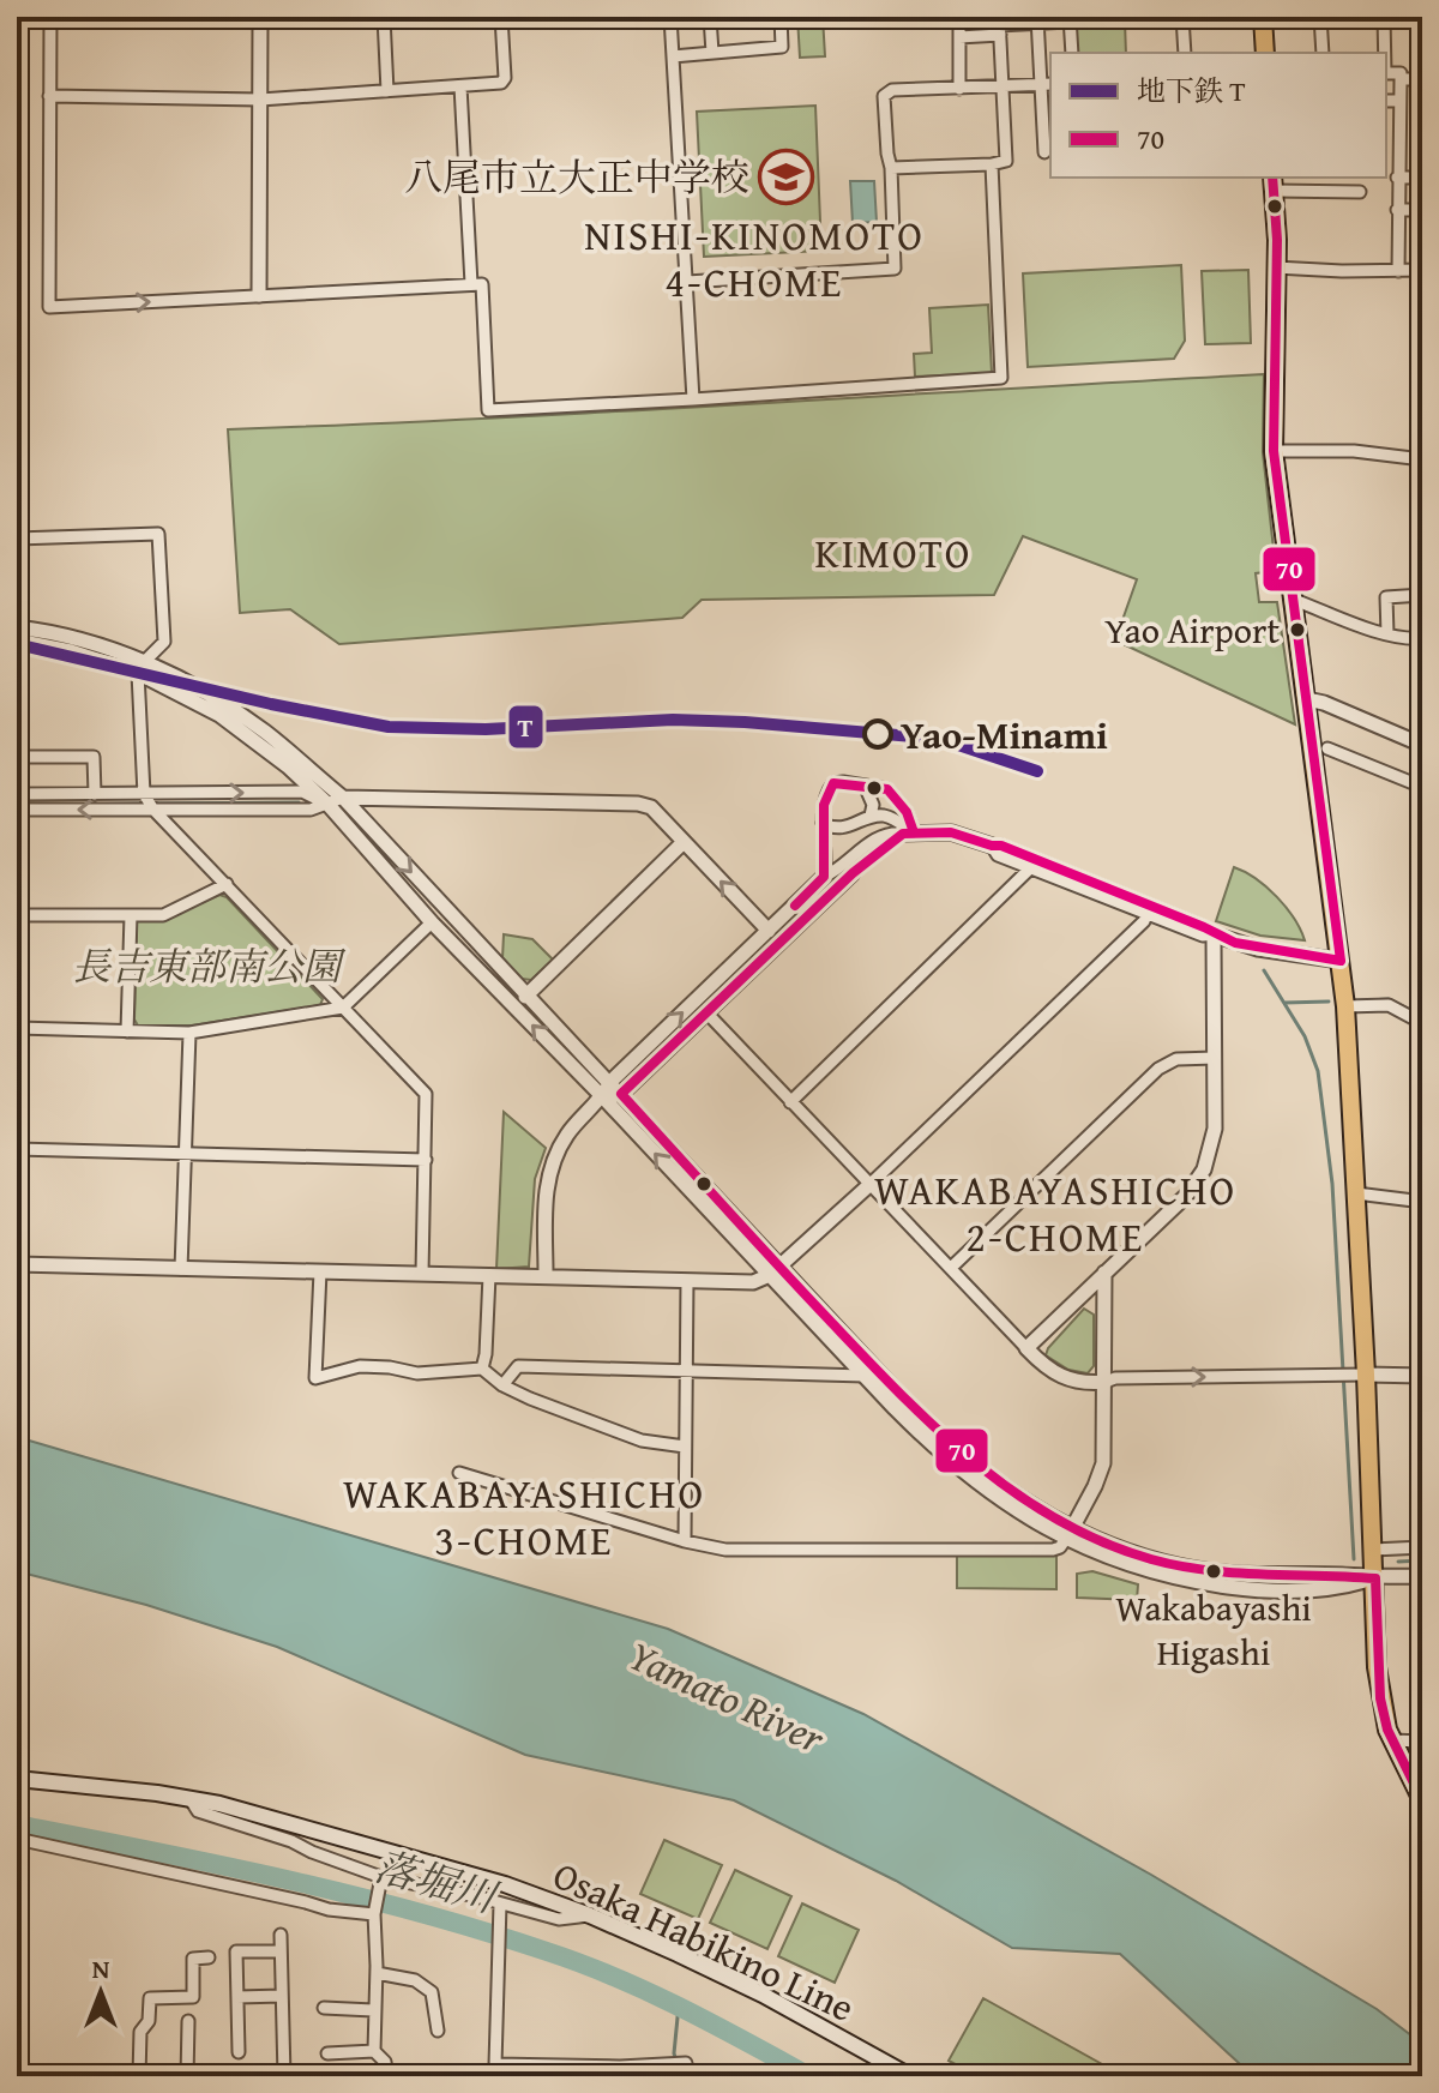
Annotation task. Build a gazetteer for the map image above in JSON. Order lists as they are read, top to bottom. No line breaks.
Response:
{"streets":{"main road":["Osaka Habikino Line"]},"districts":["NISHI-KINOMOTO 4-CHOME","KIMOTO","WAKABAYASHICHO 2-CHOME","WAKABAYASHICHO 3-CHOME"],"water":["Yamato River","落堀川"],"parks":["長吉東部南公園"],"places":{"school or university":["八尾市立大正中学校"],"other":["Yao Airport","Yao-Minami","Wakabayashi Higashi"]},"lines":["transit line 70","metro line T"],"legend":["地下鉄 T","70"],"north":"top"}
